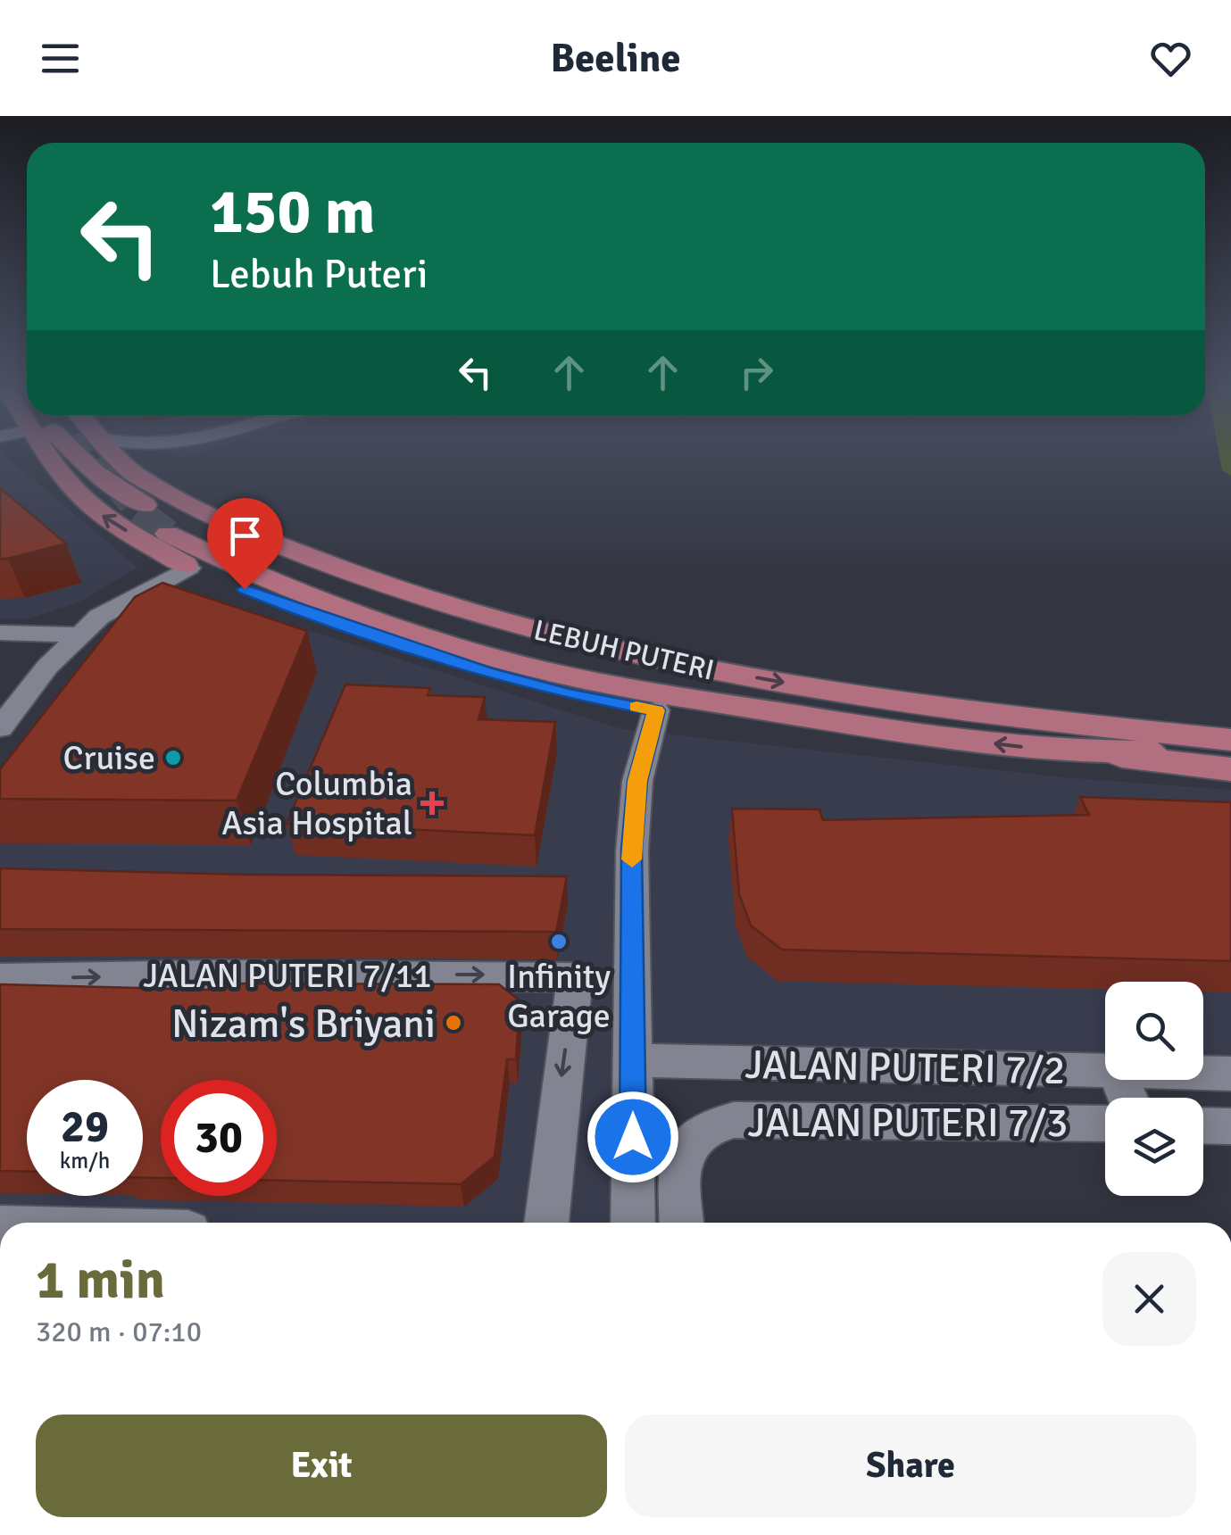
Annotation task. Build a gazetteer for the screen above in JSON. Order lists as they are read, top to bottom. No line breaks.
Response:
{"streets":{"main road":["LEBUH PUTERI"],"street":["JALAN PUTERI 7/11","JALAN PUTERI 7/2","JALAN PUTERI 7/3"]},"places":{"other":["Cruise","Infinity Garage","Nizam's Briyani"],"health":["Columbia Asia Hospital"]},"page":{"header":"Beeline","turn":["150 m","Lebuh Puteri"],"speed":"29 km/h","limit":"30","heading":["1 min","320 m · 07:10"],"buttons":["Exit","Share"]}}
